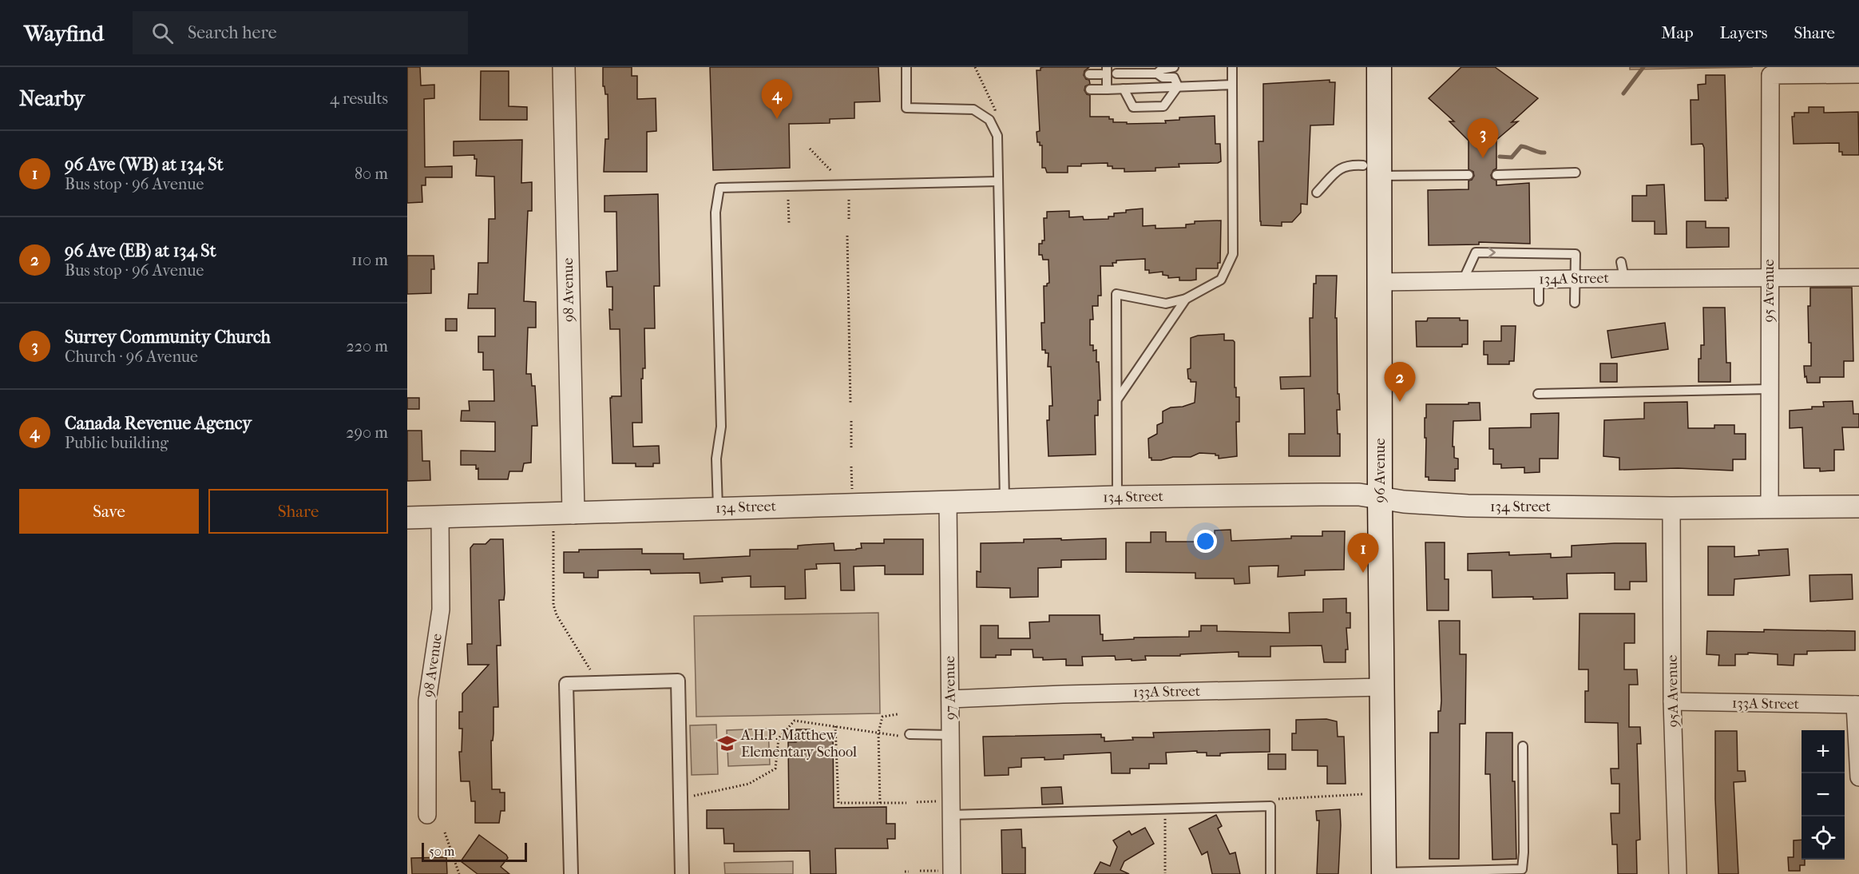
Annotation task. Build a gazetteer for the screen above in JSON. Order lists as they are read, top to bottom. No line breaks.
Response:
{"streets":{"main road":["96 Avenue"],"street":["134A Street","98 Avenue","95 Avenue","134 Street","97 Avenue","95A Avenue","133A Street"]},"crossings":[["134A Street","95 Avenue"],["134A Street","96 Avenue"],["98 Avenue","134 Street"],["95 Avenue","134 Street"],["96 Avenue","134 Street"],["96 Avenue","133A Street"],["134 Street","97 Avenue"],["134 Street","95A Avenue"],["97 Avenue","133A Street"],["95A Avenue","133A Street"]],"places":{"school or university":["A.H.P. Matthew Elementary School"]},"scale_bar":"50 m","page":{"header":"Wayfind","search":"Search here","nav":["Map","Layers","Share"],"heading":["Nearby","4 results"],"pins":["4","3","2","1"],"list":[{"mark":"1","name":"96 Ave (WB) at 134 St","note":"Bus stop · 96 Avenue","value":"80 m"},{"mark":"2","name":"96 Ave (EB) at 134 St","note":"Bus stop · 96 Avenue","value":"110 m"},{"mark":"3","name":"Surrey Community Church","note":"Church · 96 Avenue","value":"220 m"},{"mark":"4","name":"Canada Revenue Agency","note":"Public building","value":"290 m"}],"buttons":["Save","Share"],"map_buttons":["+","−"],"scale":"50 m"}}
